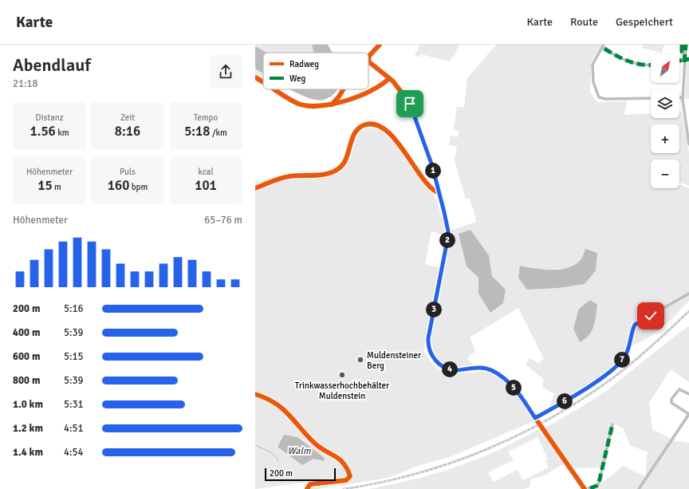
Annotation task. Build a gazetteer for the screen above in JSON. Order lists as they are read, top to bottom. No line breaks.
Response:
{"water":["Walm"],"places":["Muldensteiner Berg","Trinkwasserhochbehälter Muldenstein"],"legend":["Radweg","Weg"],"scale_bar":"200 m","north":"top right","page":{"header":"Karte","nav":["Karte","Route","Gespeichert"],"heading":["Abendlauf","21:18"],"map_buttons":["+","−"],"stats":[["Distanz","1.56 km"],["Zeit","8:16"],["Tempo","5:18 /km"],["Höhenmeter","15 m"],["Puls","160 bpm"],["kcal","101"]],"pins":["1","2","3","7","4","5","6"],"chart":["Höhenmeter","65–76 m"],"list":[{"name":"200 m","note":"5:16"},{"name":"400 m","note":"5:39"},{"name":"600 m","note":"5:15"},{"name":"800 m","note":"5:39"},{"name":"1.0 km","note":"5:31"},{"name":"1.2 km","note":"4:51"},{"name":"1.4 km","note":"4:54"}],"scale":"200 m"}}
